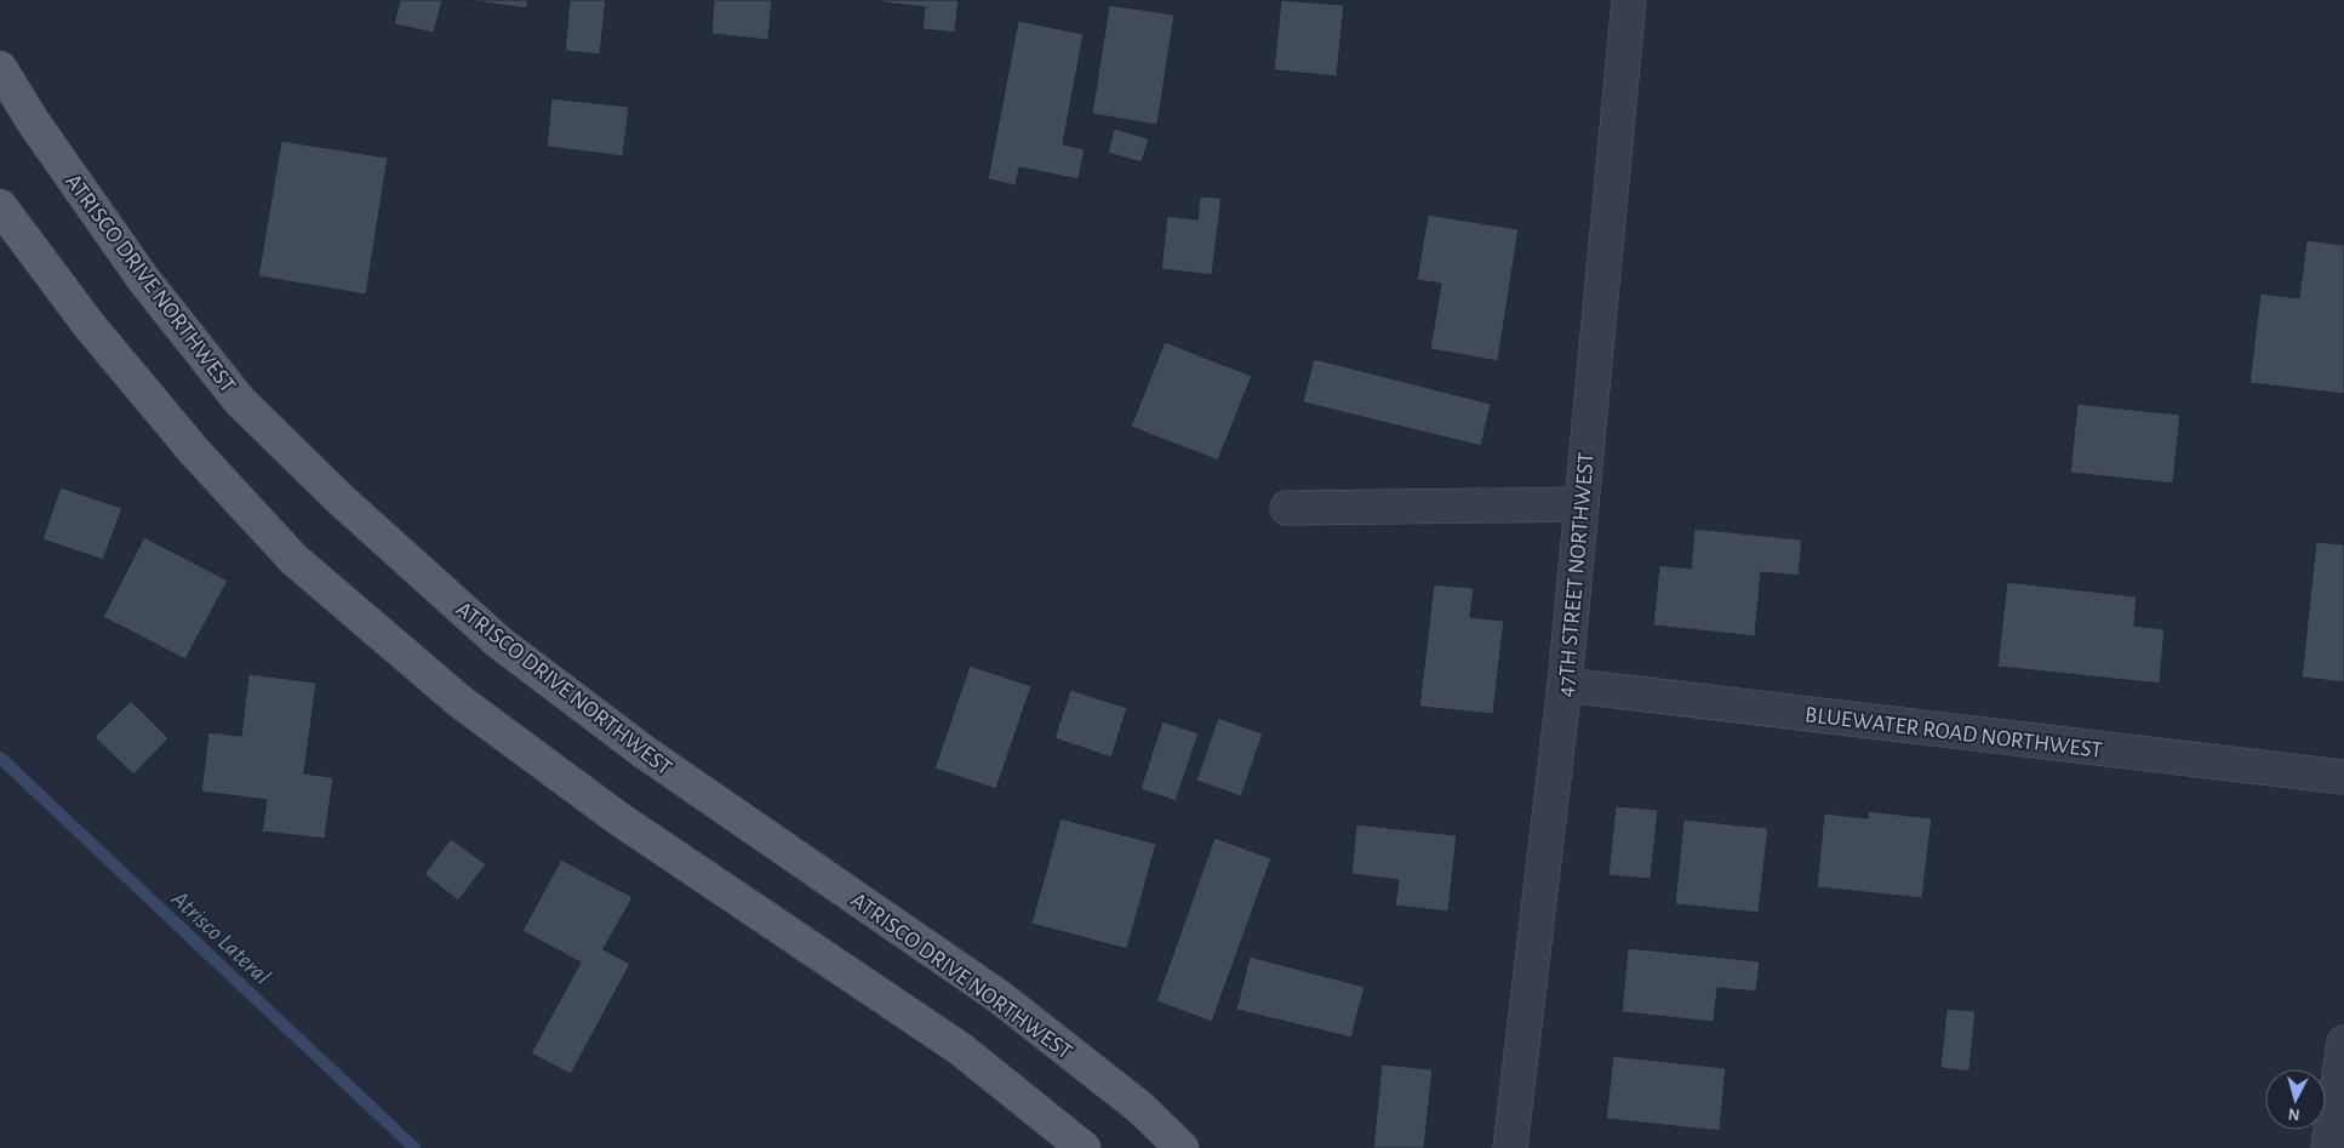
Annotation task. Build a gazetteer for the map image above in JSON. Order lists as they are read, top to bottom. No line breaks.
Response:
{"streets":{"main road":["ATRISCO DRIVE NORTHWEST"],"street":["47TH STREET NORTHWEST","BLUEWATER ROAD NORTHWEST"]},"crossings":[["47TH STREET NORTHWEST","BLUEWATER ROAD NORTHWEST"]],"water":["Atrisco Lateral"],"north":"bottom"}
